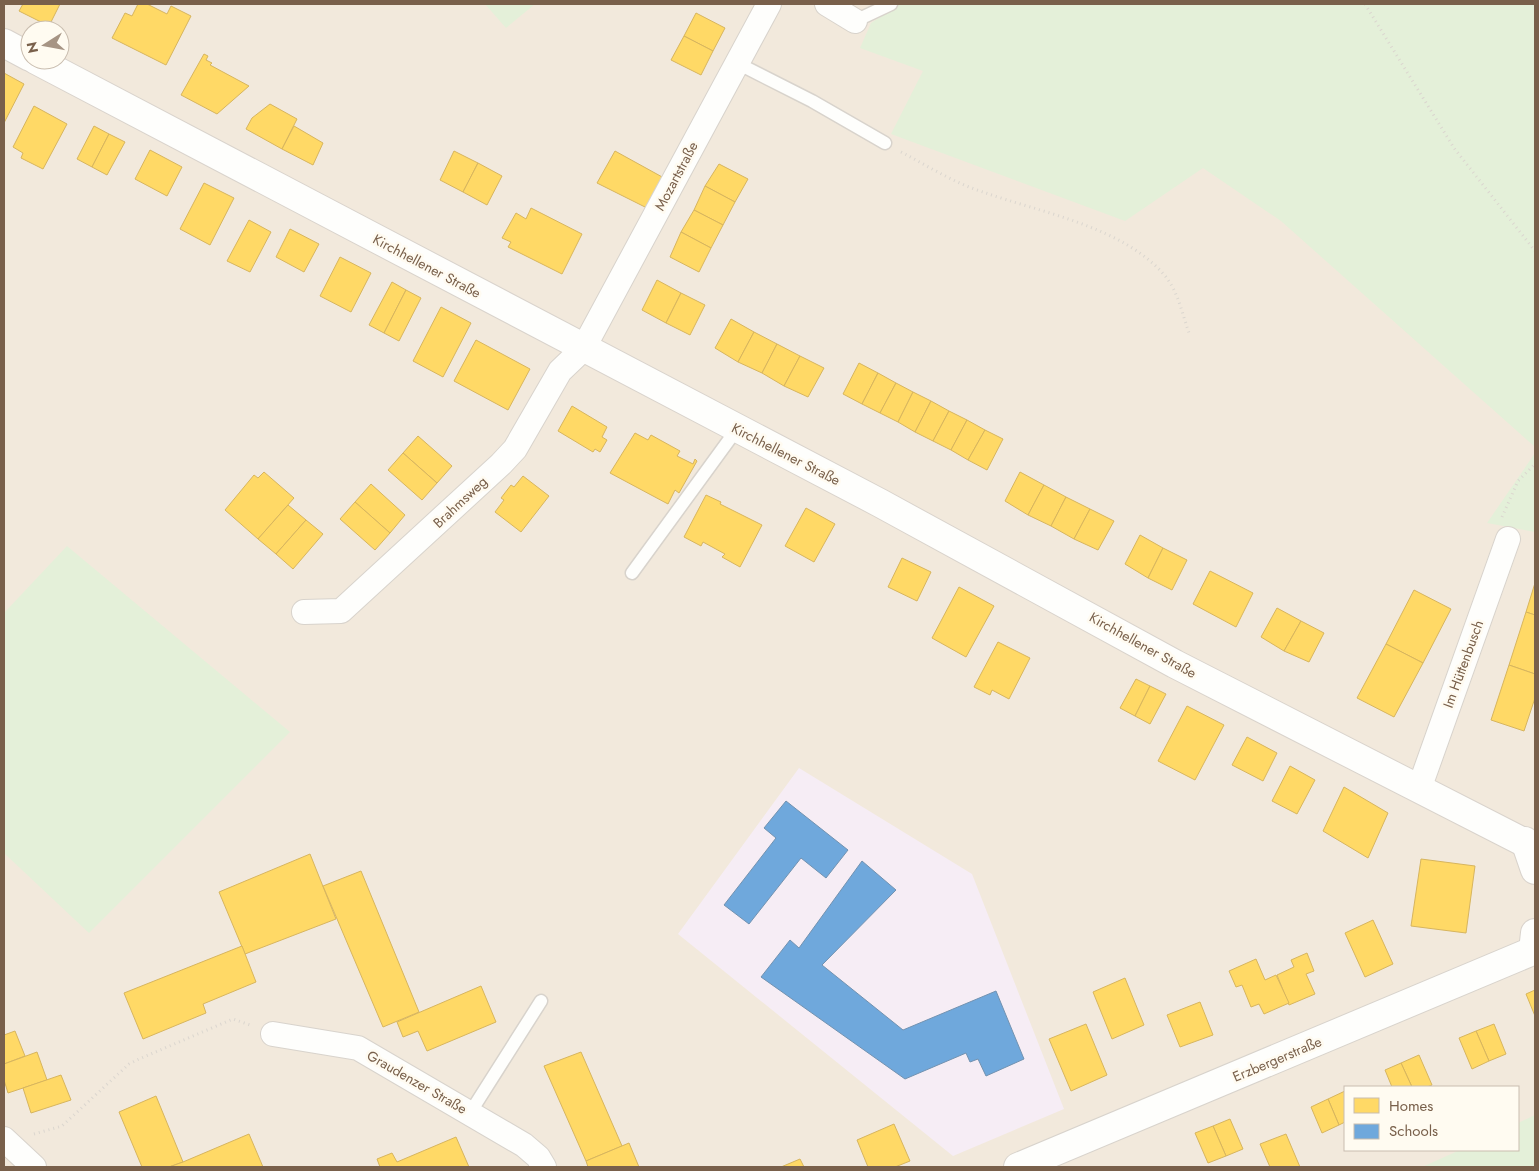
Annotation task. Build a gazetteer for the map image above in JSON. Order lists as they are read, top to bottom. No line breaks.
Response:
{"streets":{"main road":["Kirchhellener Straße","Erzbergerstraße"],"street":["Mozartstraße","Brahmsweg","Im Hüttenbusch","Graudenzer Straße"]},"crossings":[["Mozartstraße","Kirchhellener Straße"],["Mozartstraße","Brahmsweg"],["Kirchhellener Straße","Brahmsweg"],["Kirchhellener Straße","Im Hüttenbusch"]],"legend":["Homes","Schools"],"north":"left"}
